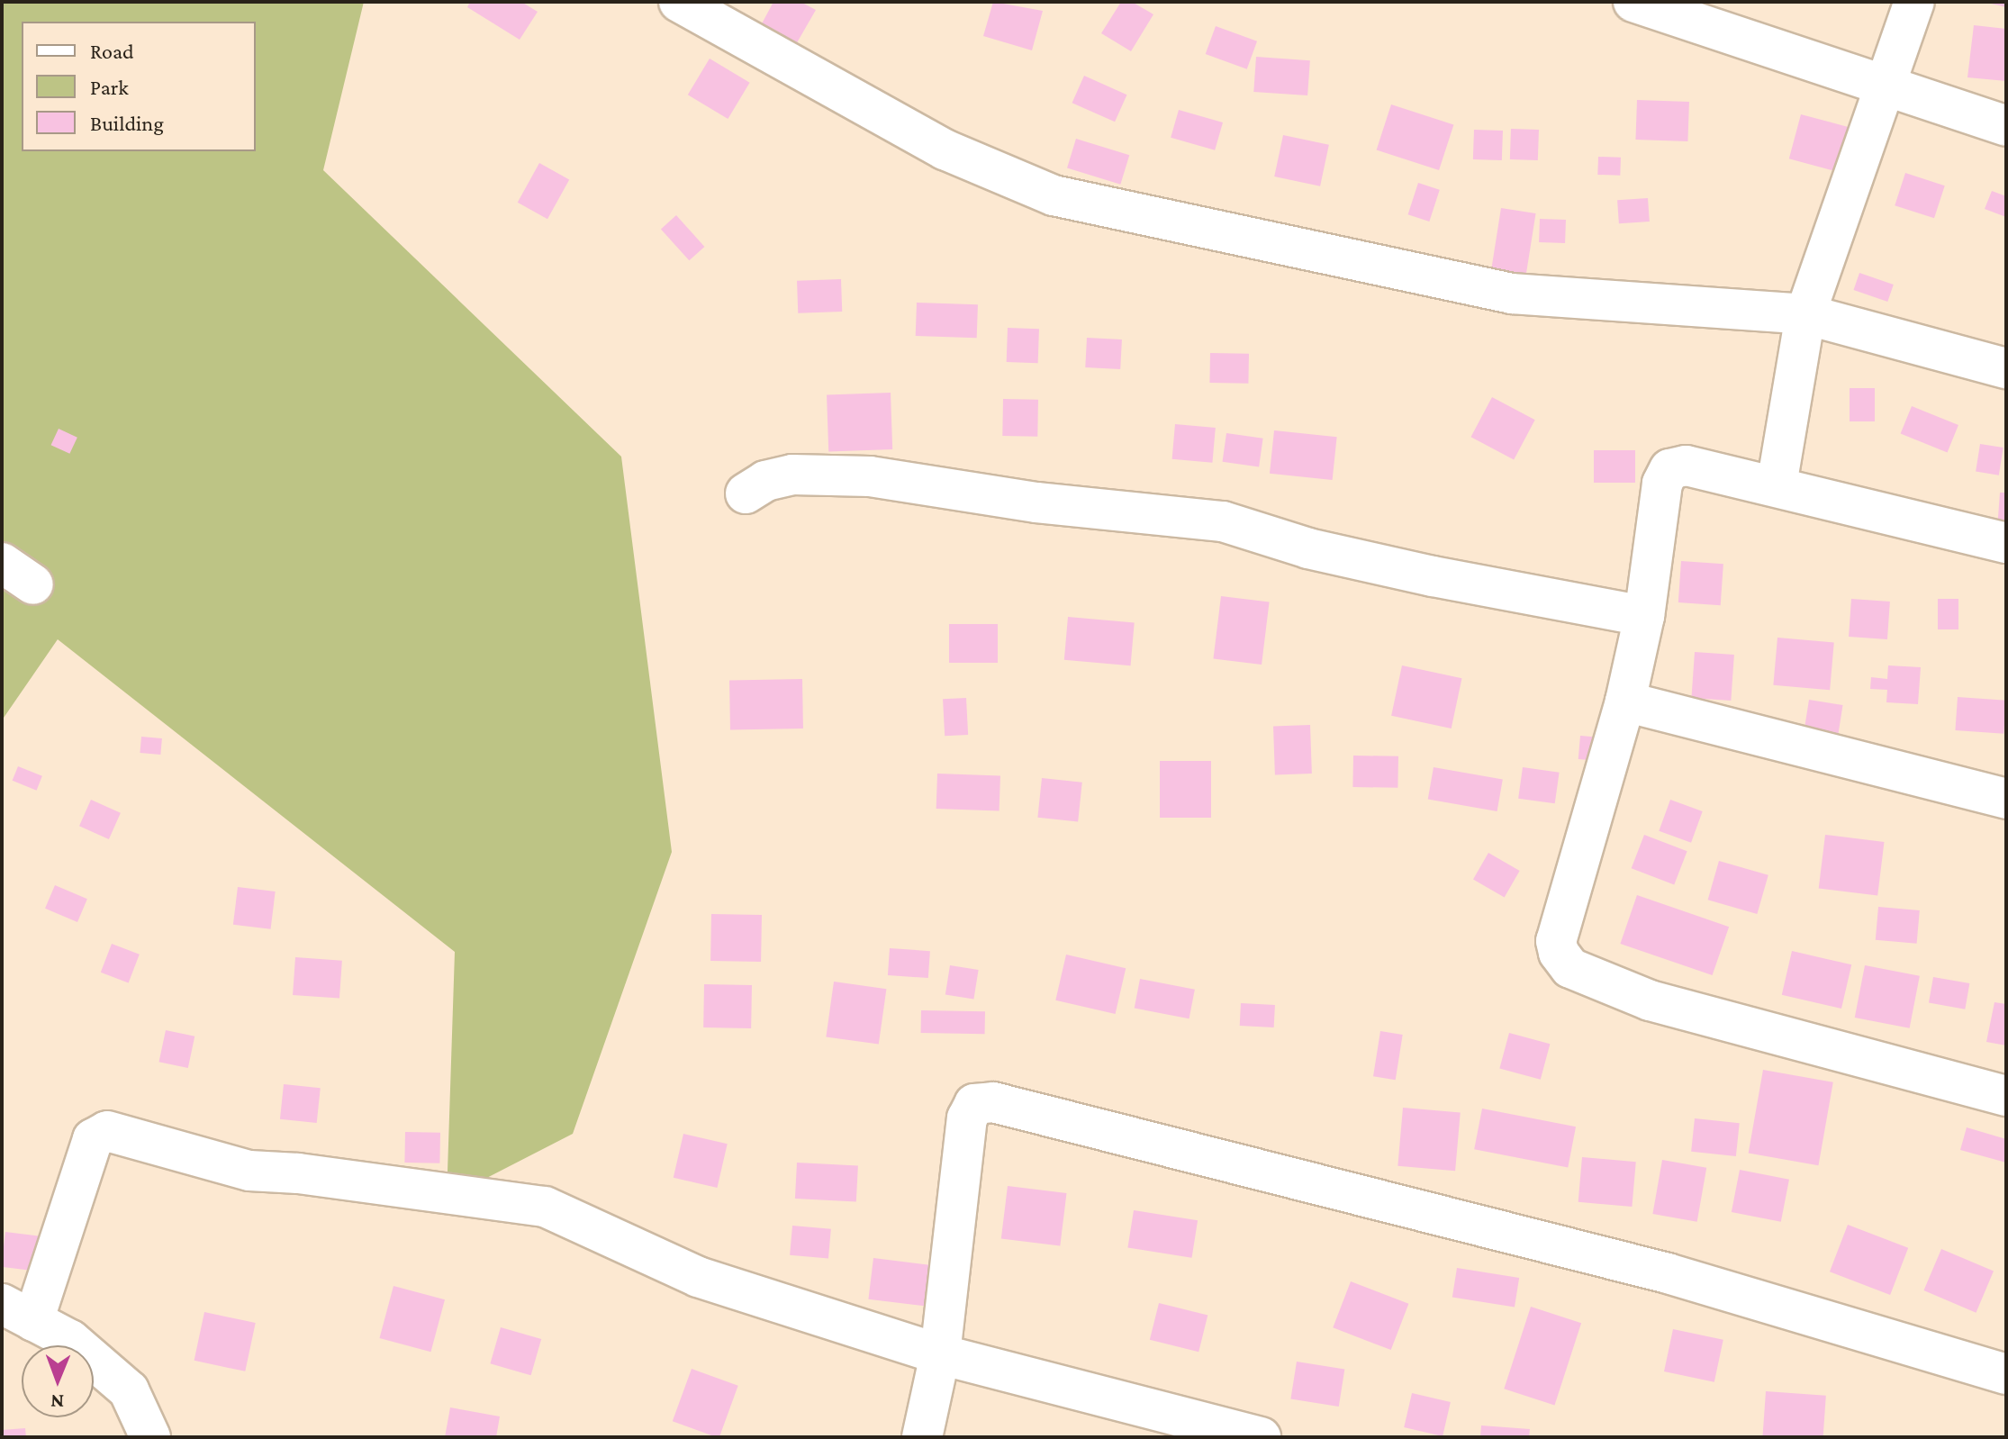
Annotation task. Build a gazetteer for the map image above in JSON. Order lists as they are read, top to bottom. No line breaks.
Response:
{"legend":["Road","Park","Building"],"north":"bottom"}
